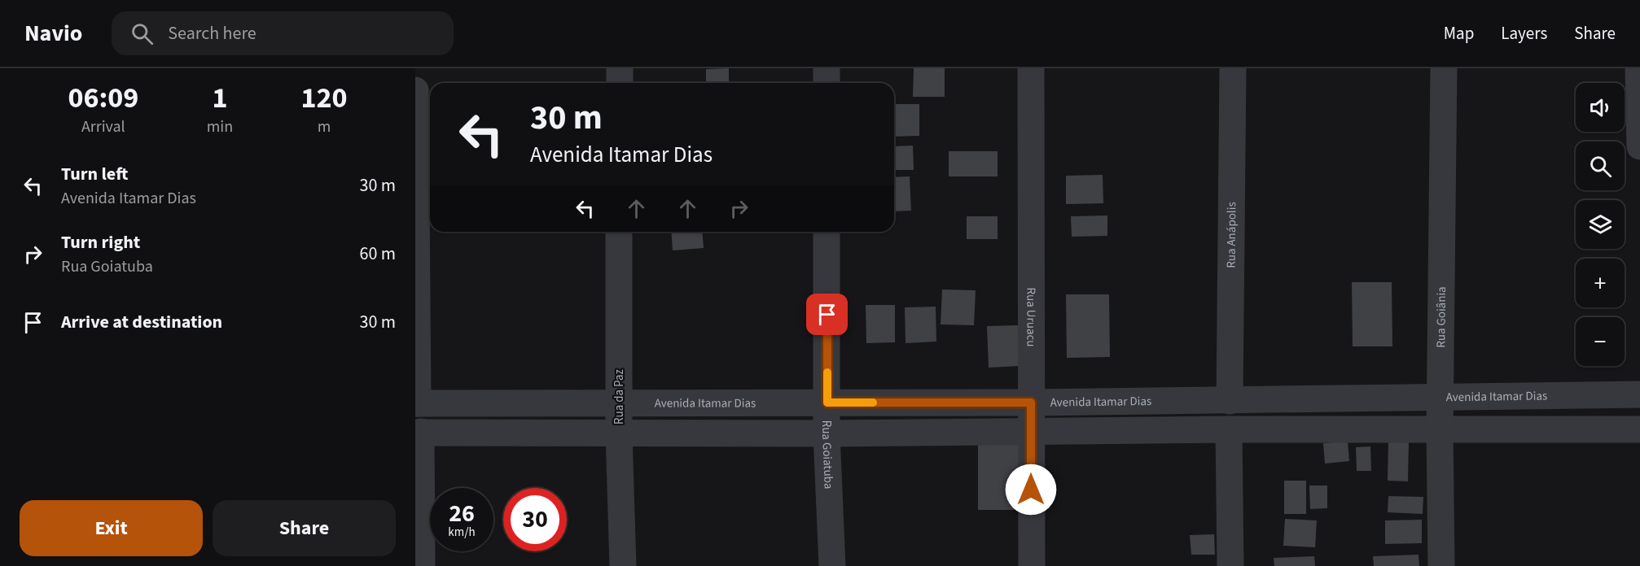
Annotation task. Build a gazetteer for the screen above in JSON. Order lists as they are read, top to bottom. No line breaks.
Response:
{"streets":{"street":["Rua Anápolis","Rua Uruacu","Rua Goiânia","Rua da Paz","Avenida Itamar Dias","Rua Goiatuba"]},"crossings":[["Rua Anápolis","Avenida Itamar Dias"],["Rua Uruacu","Avenida Itamar Dias"],["Rua Goiânia","Avenida Itamar Dias"],["Rua da Paz","Avenida Itamar Dias"],["Avenida Itamar Dias","Rua Goiatuba"]],"page":{"header":"Navio","search":"Search here","nav":["Map","Layers","Share"],"eta":["06:09","Arrival","1","min","120","m"],"map_buttons":["+","−"],"turn":["30 m","Avenida Itamar Dias"],"list":[{"name":"Turn left","note":"Avenida Itamar Dias","value":"30 m"},{"name":"Turn right","note":"Rua Goiatuba","value":"60 m"},{"name":"Arrive at destination","value":"30 m"}],"speed":"26 km/h","limit":"30","buttons":["Exit","Share"]}}
